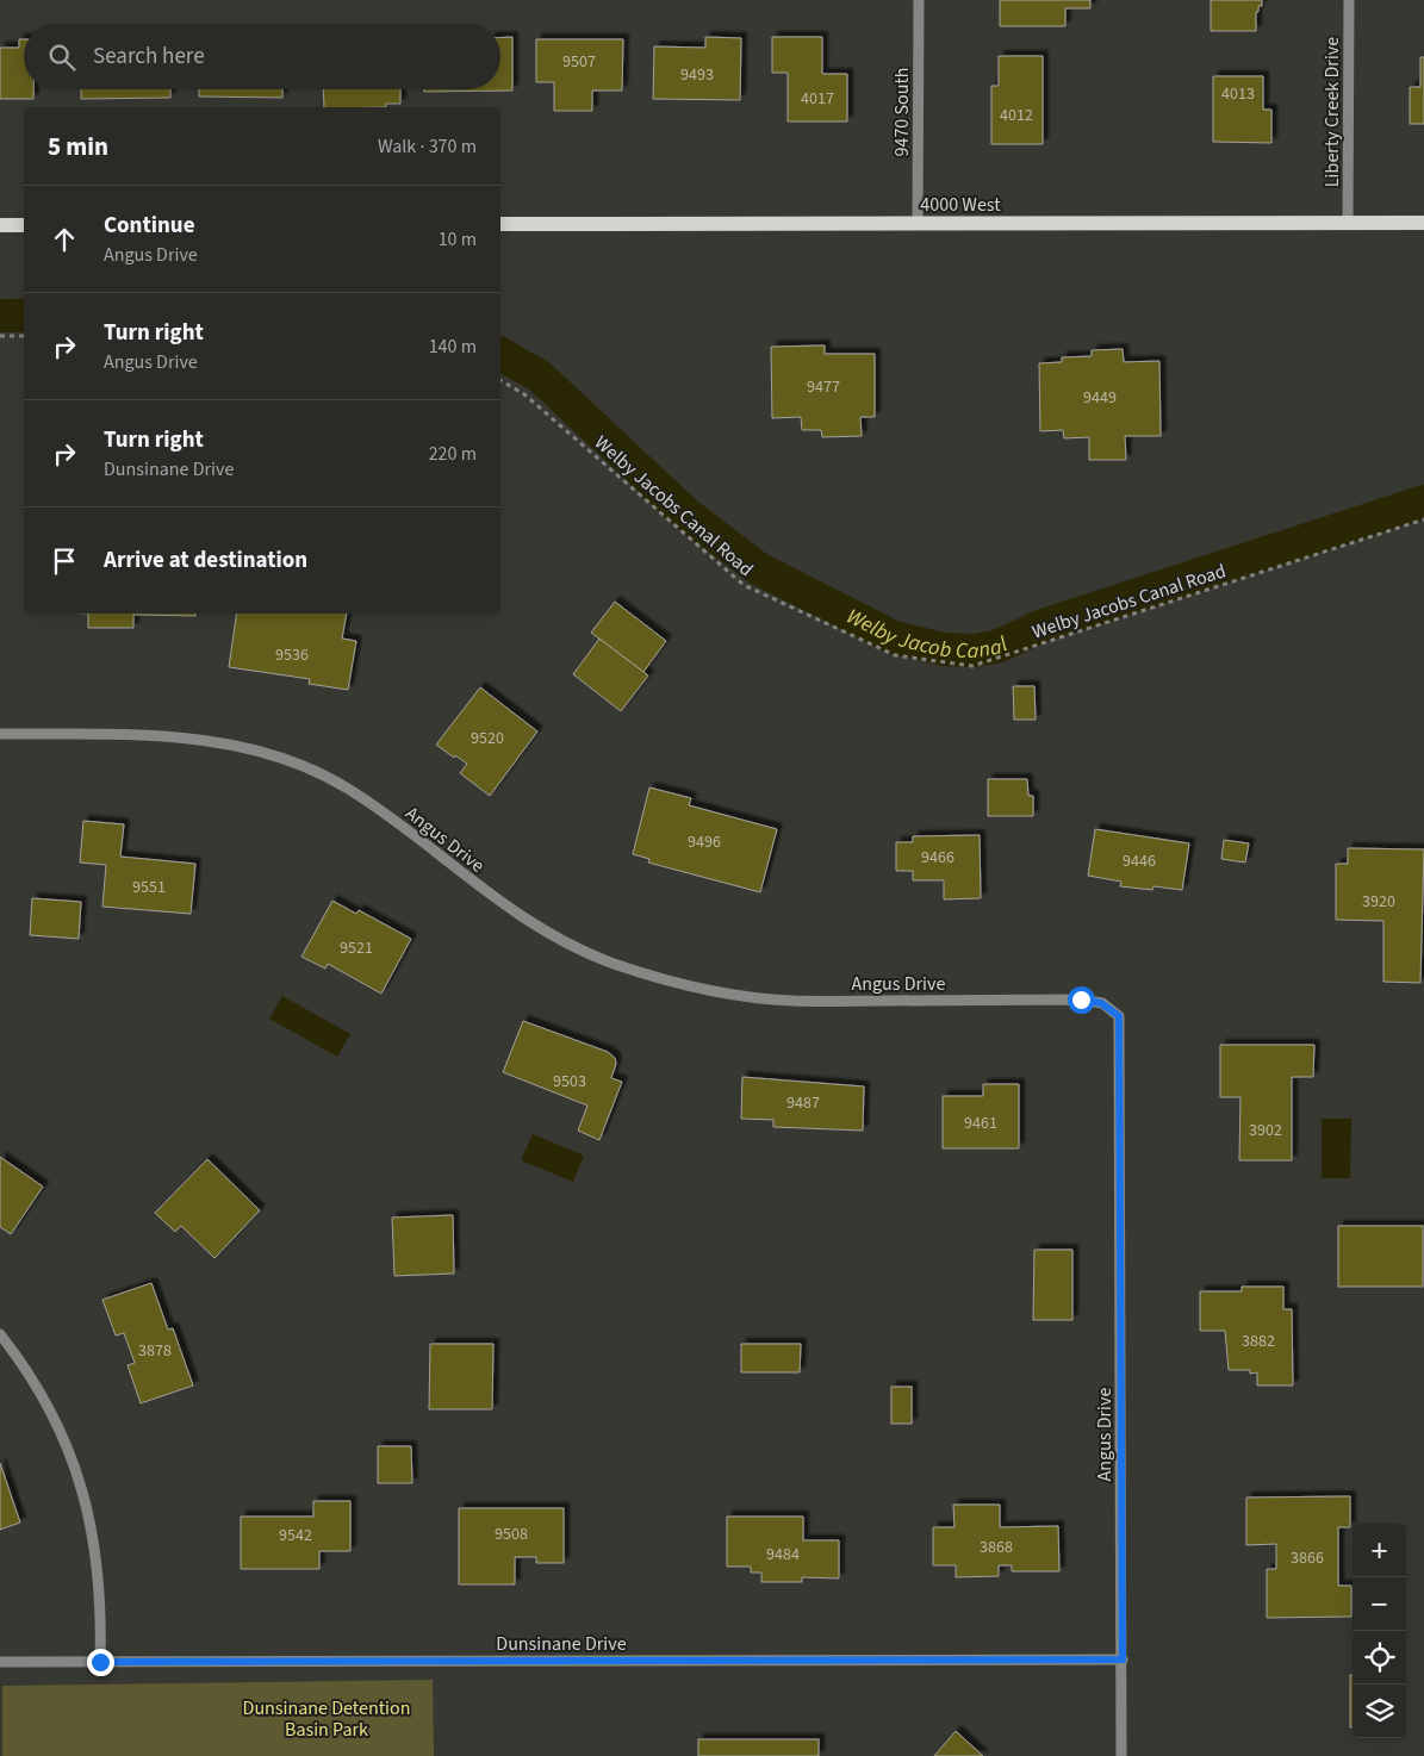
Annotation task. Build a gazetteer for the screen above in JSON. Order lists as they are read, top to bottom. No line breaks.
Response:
{"streets":{"main road":["4000 West"],"street":["9470 South","Liberty Creek Drive","Angus Drive","Dunsinane Drive"],"path":["Welby Jacobs Canal Road"]},"crossings":[["9470 South","4000 West"],["Liberty Creek Drive","4000 West"],["Angus Drive","Dunsinane Drive"]],"water":["Welby Jacob Canal"],"parks":["Dunsinane Detention Basin Park"],"house_numbers":["9507","9493","4013","4017","4012","9477","9449","9536","9520","9496","9466","9446","9551","3920","9521","9503","9487","9461","3902","3882","3878","9508","9542","3868","9484","3866"],"page":{"search":"Search here","heading":["5 min","Walk · 370 m"],"list":[["Continue","Angus Drive","10 m"],["Turn right","Angus Drive","140 m"],["Turn right","Dunsinane Drive","220 m"],"Arrive at destination"],"map_buttons":["+","−"]}}
